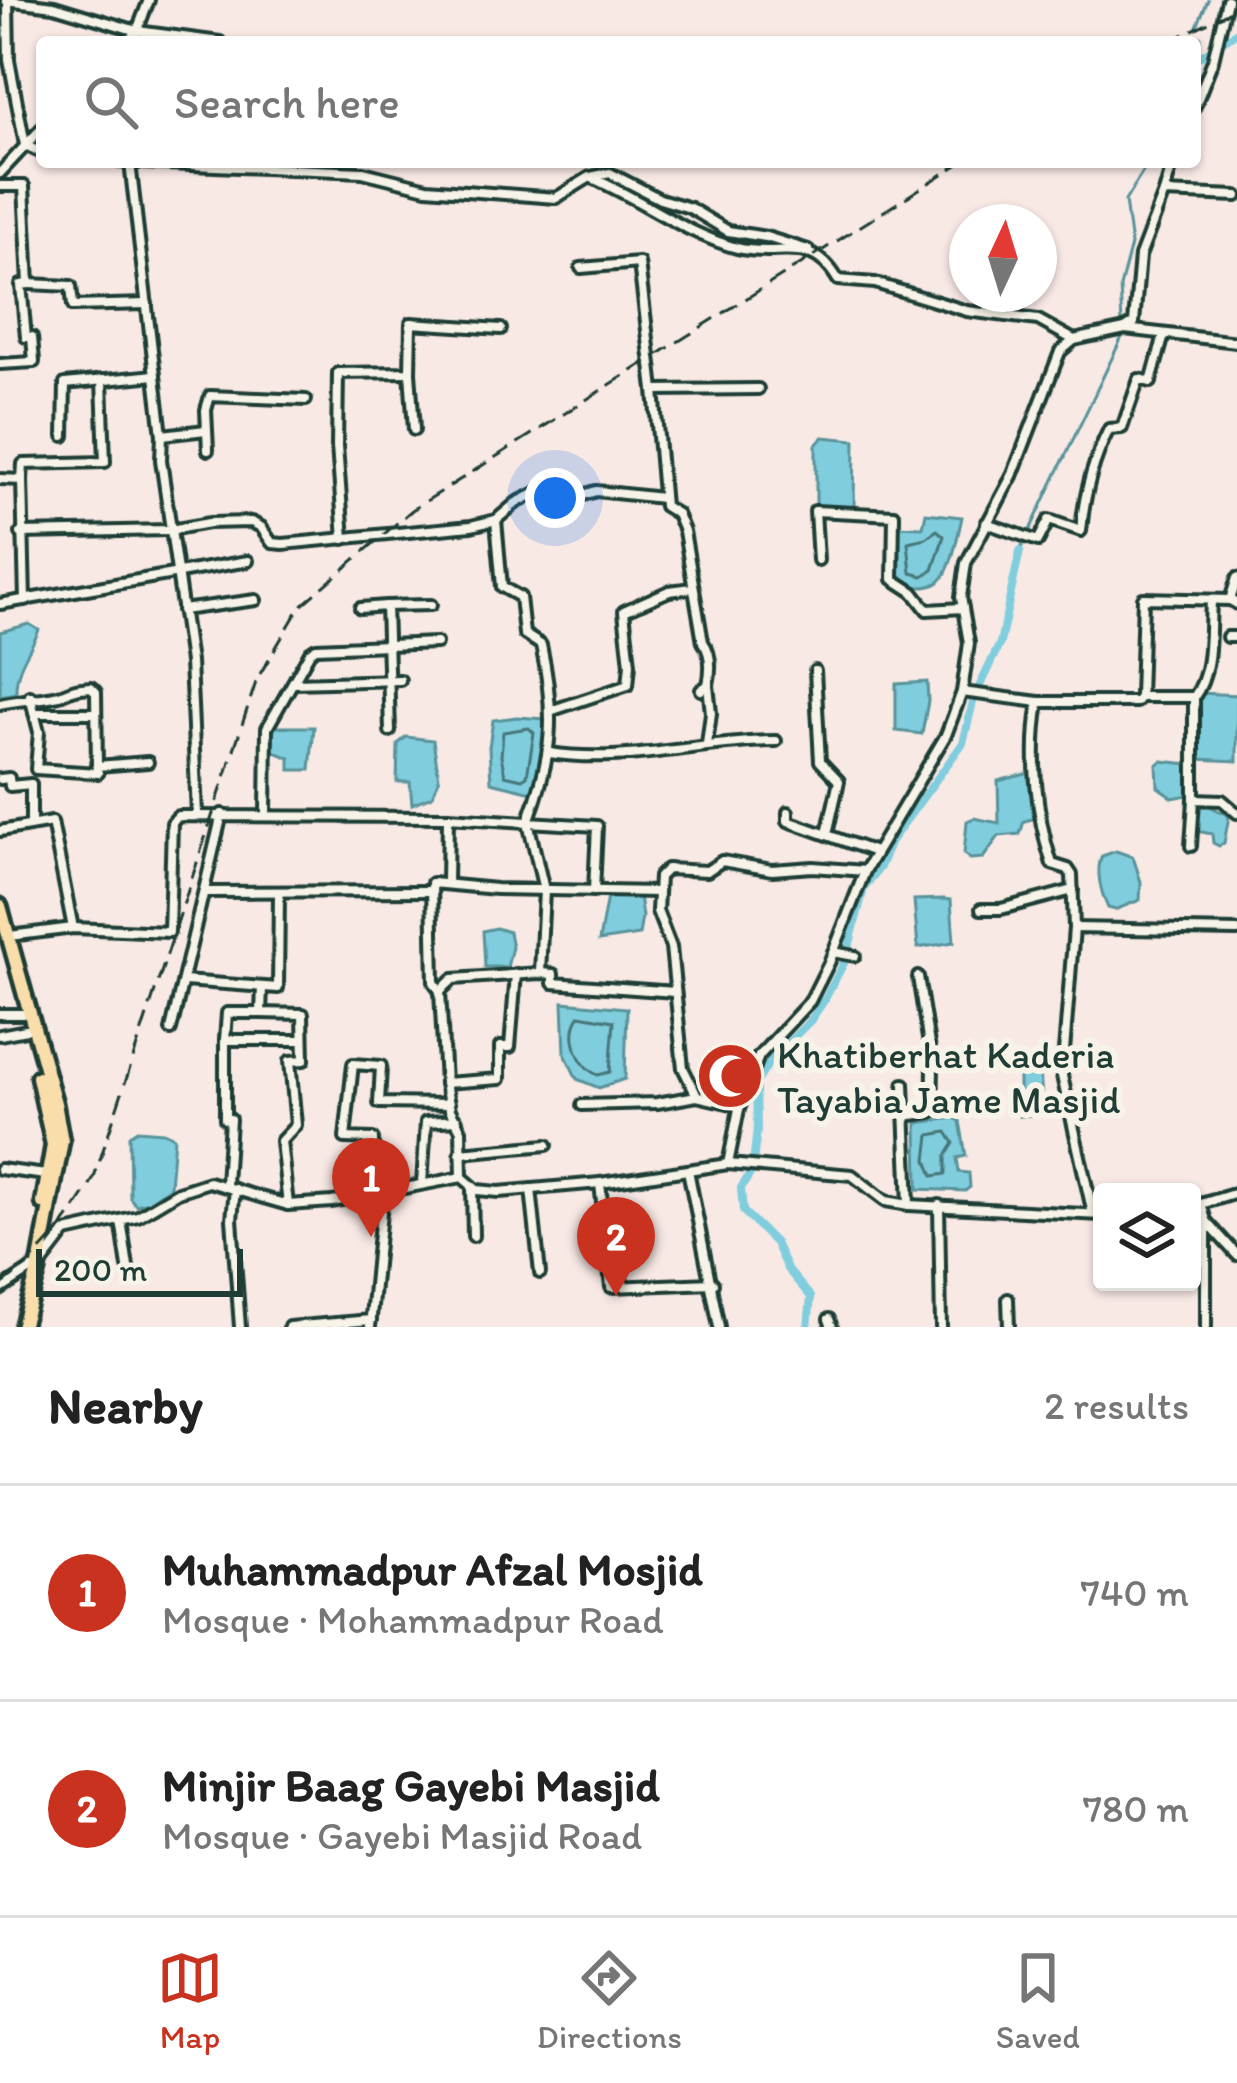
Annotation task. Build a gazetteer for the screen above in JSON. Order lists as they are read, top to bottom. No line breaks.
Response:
{"places":{"mosque":["Khatiberhat Kaderia Tayabia Jame Masjid"]},"scale_bar":"200 m","north":"top","page":{"search":"Search here","pins":["1","2"],"scale":"200 m","heading":["Nearby","2 results"],"list":[{"mark":"1","name":"Muhammadpur Afzal Mosjid","note":"Mosque · Mohammadpur Road","value":"740 m"},{"mark":"2","name":"Minjir Baag Gayebi Masjid","note":"Mosque · Gayebi Masjid Road","value":"780 m"}],"nav":["Map","Directions","Saved"]}}
